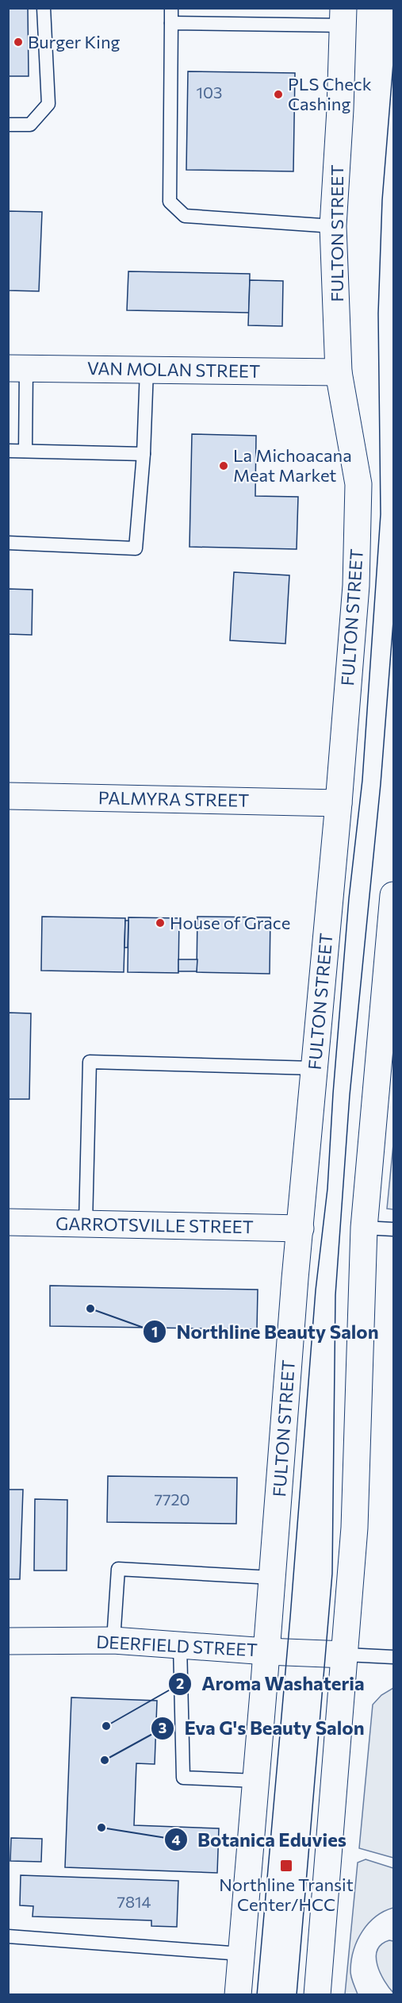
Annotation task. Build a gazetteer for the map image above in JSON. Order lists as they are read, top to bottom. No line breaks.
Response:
{"streets":{"main road":["FULTON STREET","VAN MOLAN STREET","PALMYRA STREET","GARROTSVILLE STREET","DEERFIELD STREET"]},"crossings":[["FULTON STREET","VAN MOLAN STREET"],["FULTON STREET","PALMYRA STREET"],["FULTON STREET","GARROTSVILLE STREET"],["FULTON STREET","DEERFIELD STREET"]],"places":{"other":["Burger King","PLS Check Cashing","La Michoacana Meat Market","House of Grace","Northline Beauty Salon","Aroma Washateria","Eva G's Beauty Salon","Botanica Eduvies"],"transit":["Northline Transit Center/HCC"]},"house_numbers":["103","7720","7814"]}
